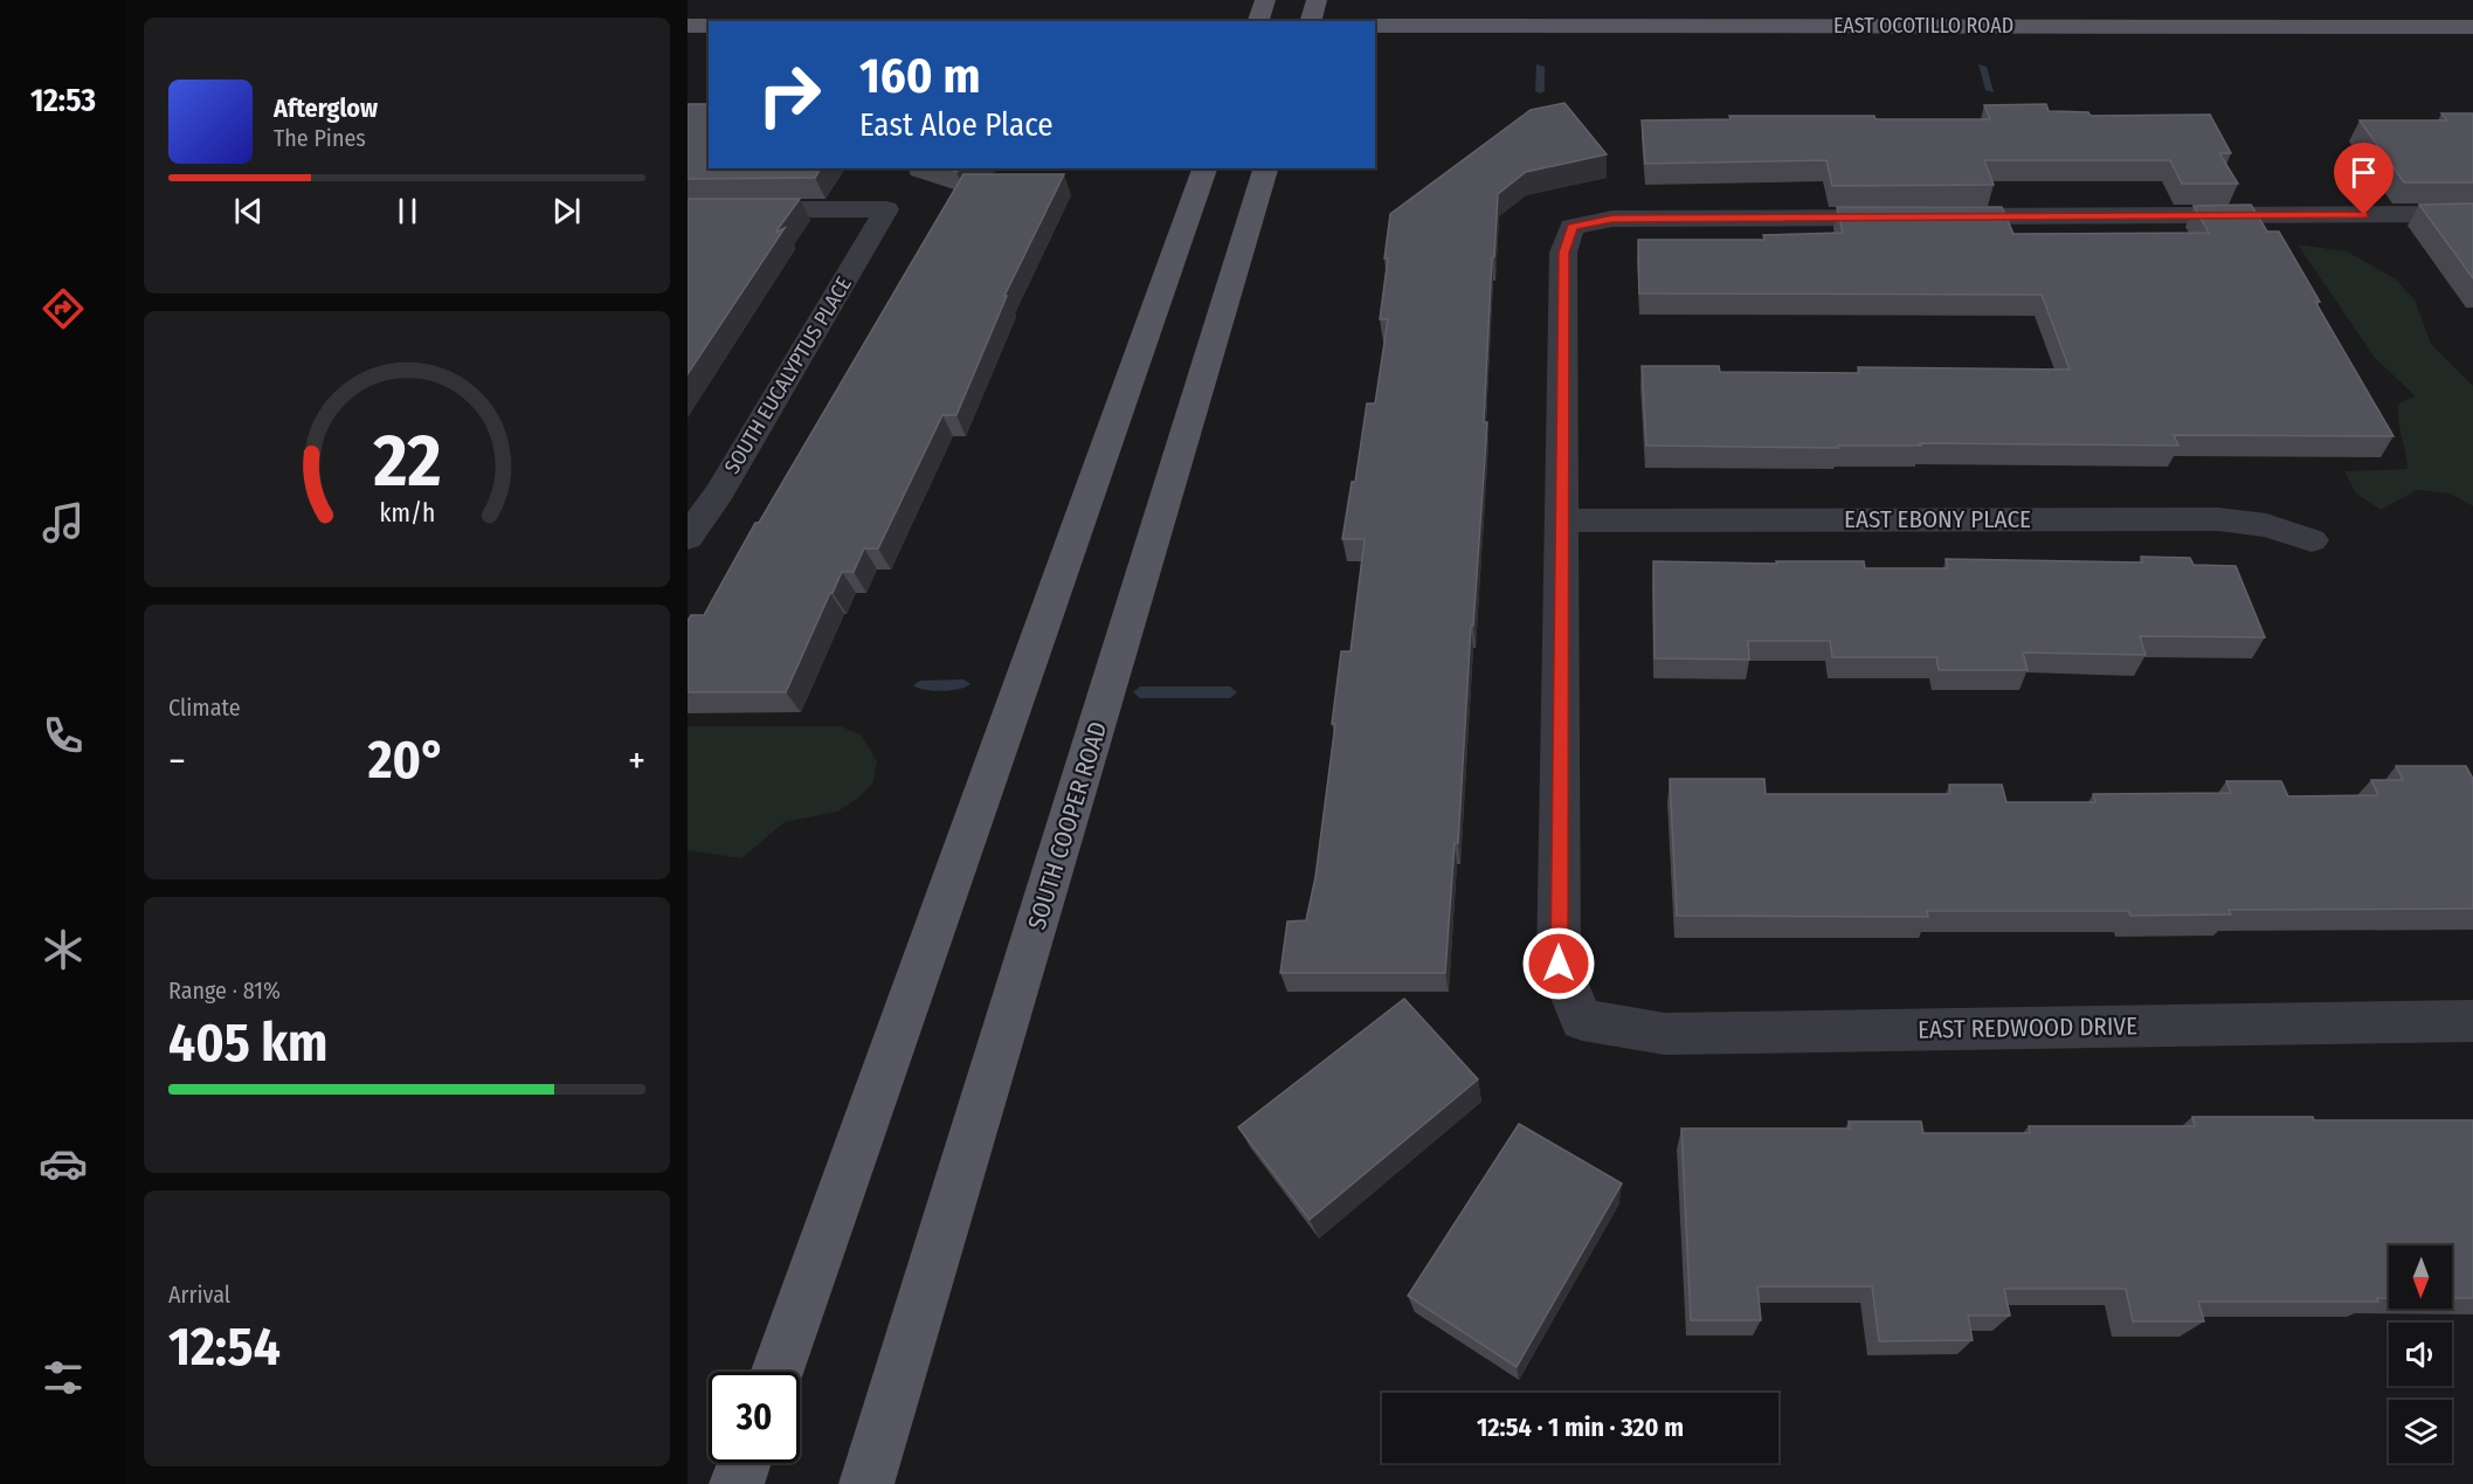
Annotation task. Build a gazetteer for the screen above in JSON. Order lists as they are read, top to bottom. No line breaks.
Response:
{"streets":{"main road":["EAST OCOTILLO ROAD","SOUTH COOPER ROAD"],"street":["SOUTH EUCALYPTUS PLACE","EAST EBONY PLACE","EAST REDWOOD DRIVE"]},"crossings":[["EAST EBONY PLACE","EAST REDWOOD DRIVE"]],"north":"bottom","page":{"tabs":"12:53","turn":["160 m","East Aloe Place"],"song":["Afterglow","The Pines"],"tile":["Climate",["Range · 81%","405 km"],["Arrival","12:54"]],"heat":["−","20°","+"],"limit":"30","trip":"12:54 · 1 min · 320 m","gauge":["22","km/h"]}}
